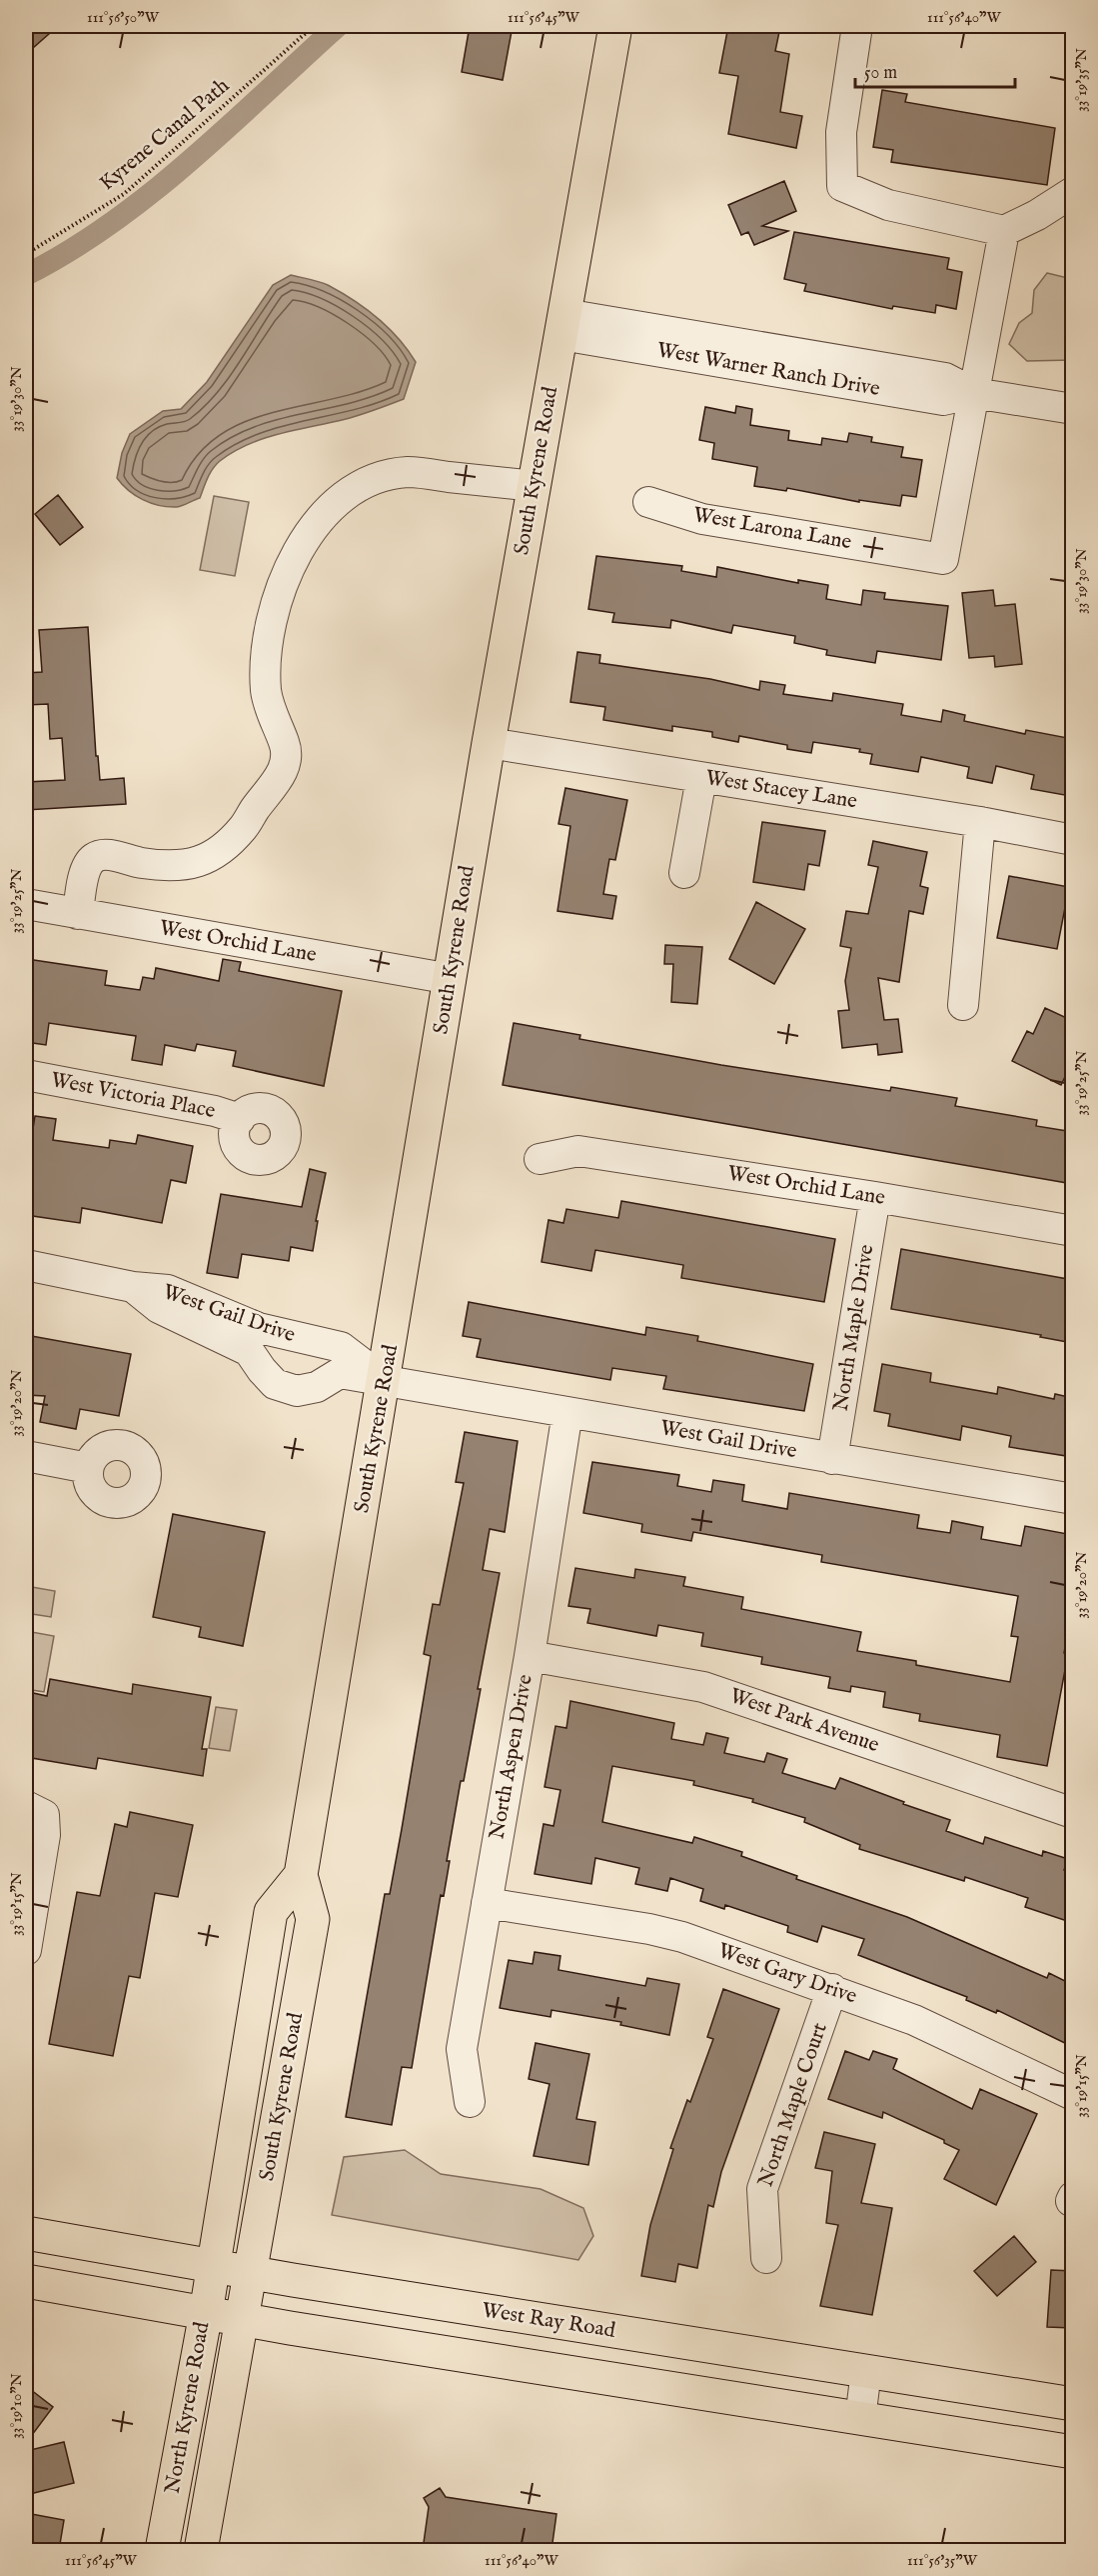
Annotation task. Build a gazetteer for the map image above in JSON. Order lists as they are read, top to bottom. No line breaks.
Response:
{"streets":{"main road":["South Kyrene Road","West Ray Road","North Kyrene Road"],"street":["West Warner Ranch Drive","West Larona Lane","West Stacey Lane","West Orchid Lane","West Victoria Place","West Gail Drive","North Maple Drive","West Park Avenue","North Aspen Drive","West Gary Drive","North Maple Court"],"path":["Kyrene Canal Path"]},"crossings":[["West Warner Ranch Drive","South Kyrene Road"],["West Warner Ranch Drive","West Larona Lane"],["South Kyrene Road","West Stacey Lane"],["South Kyrene Road","West Orchid Lane"],["South Kyrene Road","West Gail Drive"],["South Kyrene Road","West Ray Road"],["South Kyrene Road","North Kyrene Road"],["West Orchid Lane","North Maple Drive"],["West Gail Drive","North Maple Drive"],["West Gail Drive","North Aspen Drive"],["West Park Avenue","North Aspen Drive"],["North Aspen Drive","West Gary Drive"],["West Gary Drive","North Maple Court"],["West Ray Road","North Kyrene Road"]],"scale_bar":"50 m","coordinates":["111°56'50\"W","111°56'45\"W","111°56'40\"W","33°19'35\"N","33°19'30\"N","33°19'25\"N","33°19'20\"N","33°19'15\"N","33°19'10\"N","111°56'35\"W"]}
